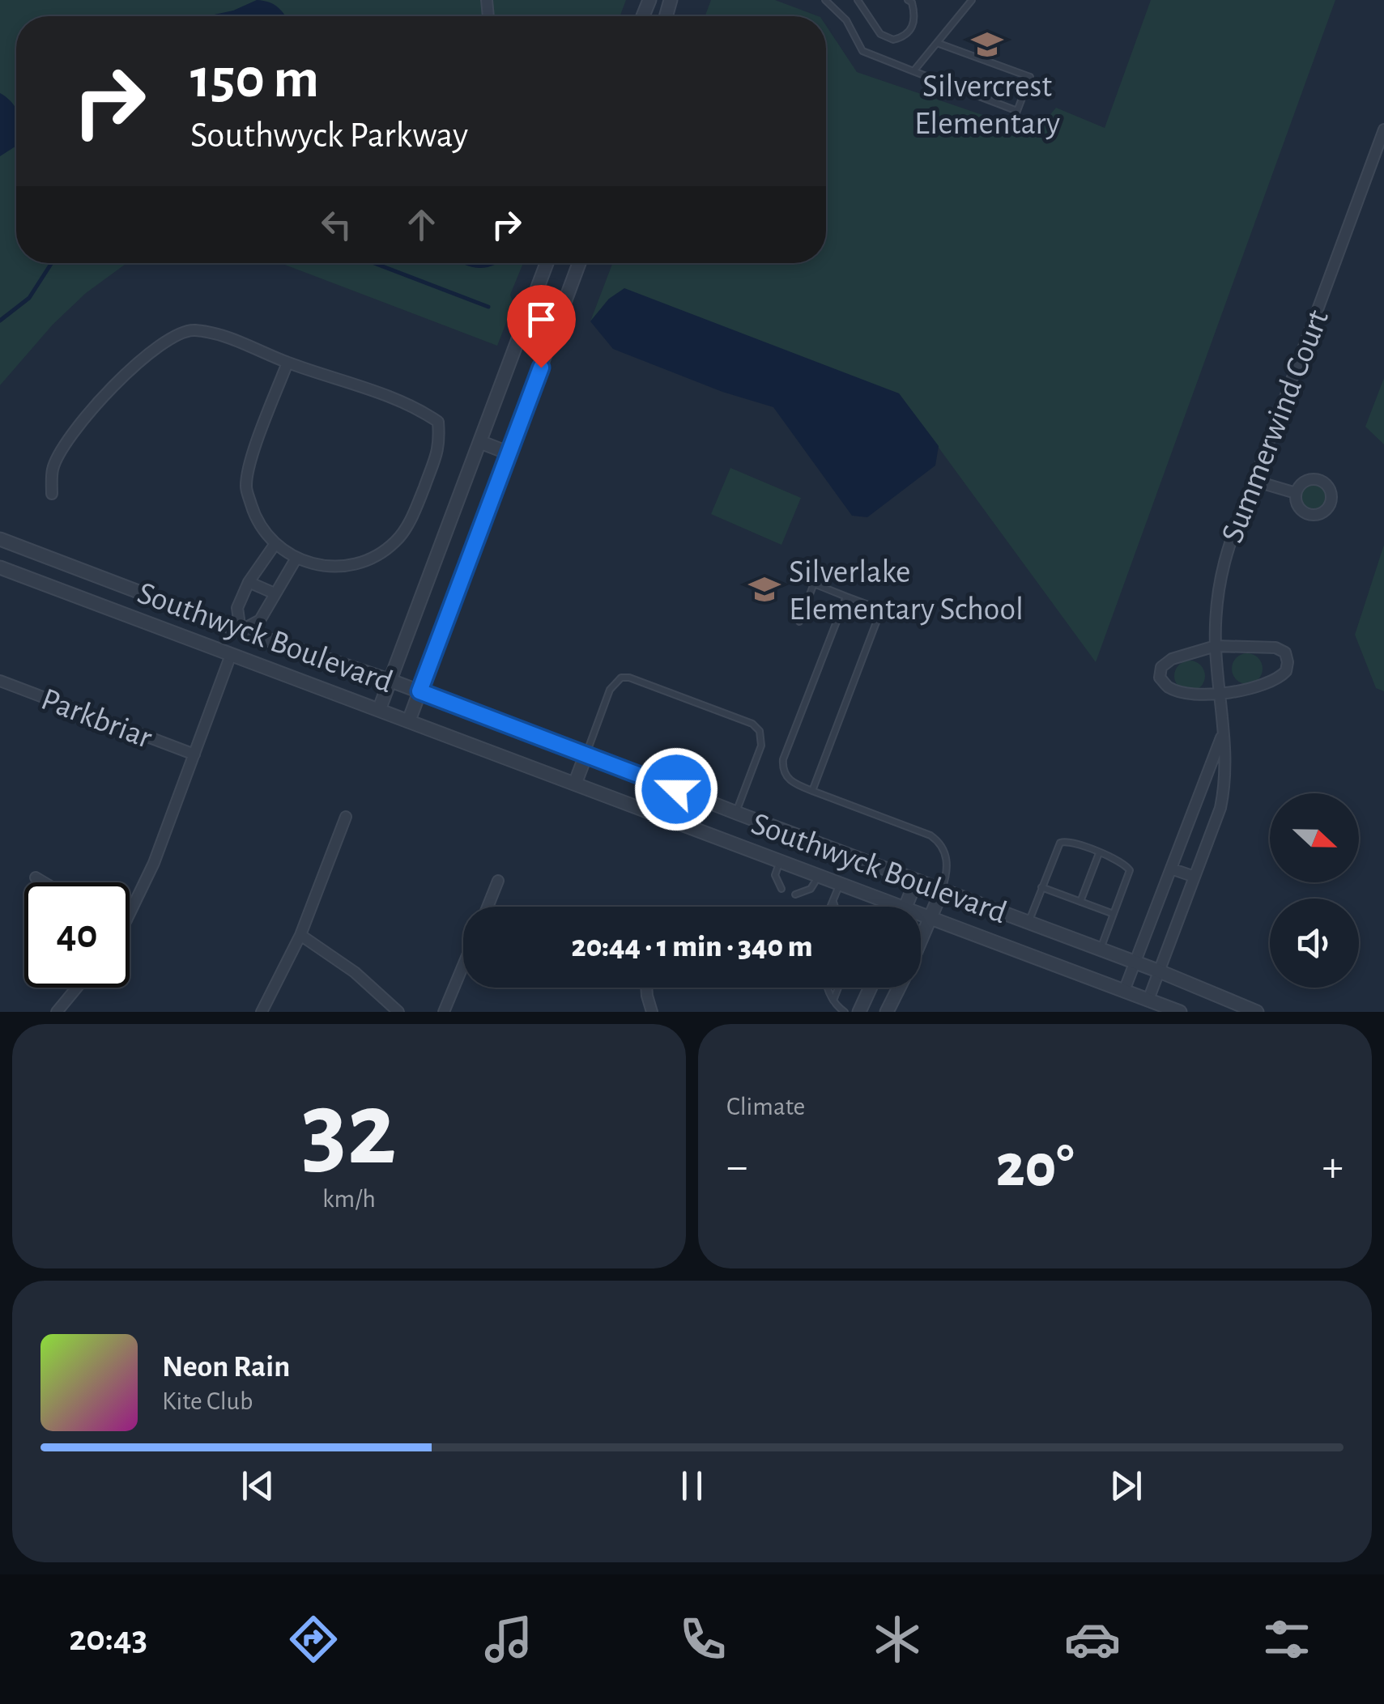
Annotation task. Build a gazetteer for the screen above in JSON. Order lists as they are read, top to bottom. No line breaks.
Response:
{"streets":{"street":["Summerwind Court","Southwyck Boulevard","Parkbriar"]},"crossings":[["Summerwind Court","Southwyck Boulevard"]],"places":{"school or university":["Silvercrest Elementary","Silverlake Elementary School"]},"north":"right","page":{"turn":["150 m","Southwyck Parkway"],"limit":"40","trip":"20:44 · 1 min · 340 m","tile":[["32","km/h"],"Climate"],"heat":["−","20°","+"],"song":["Neon Rain","Kite Club"],"tabs":"20:43"}}
